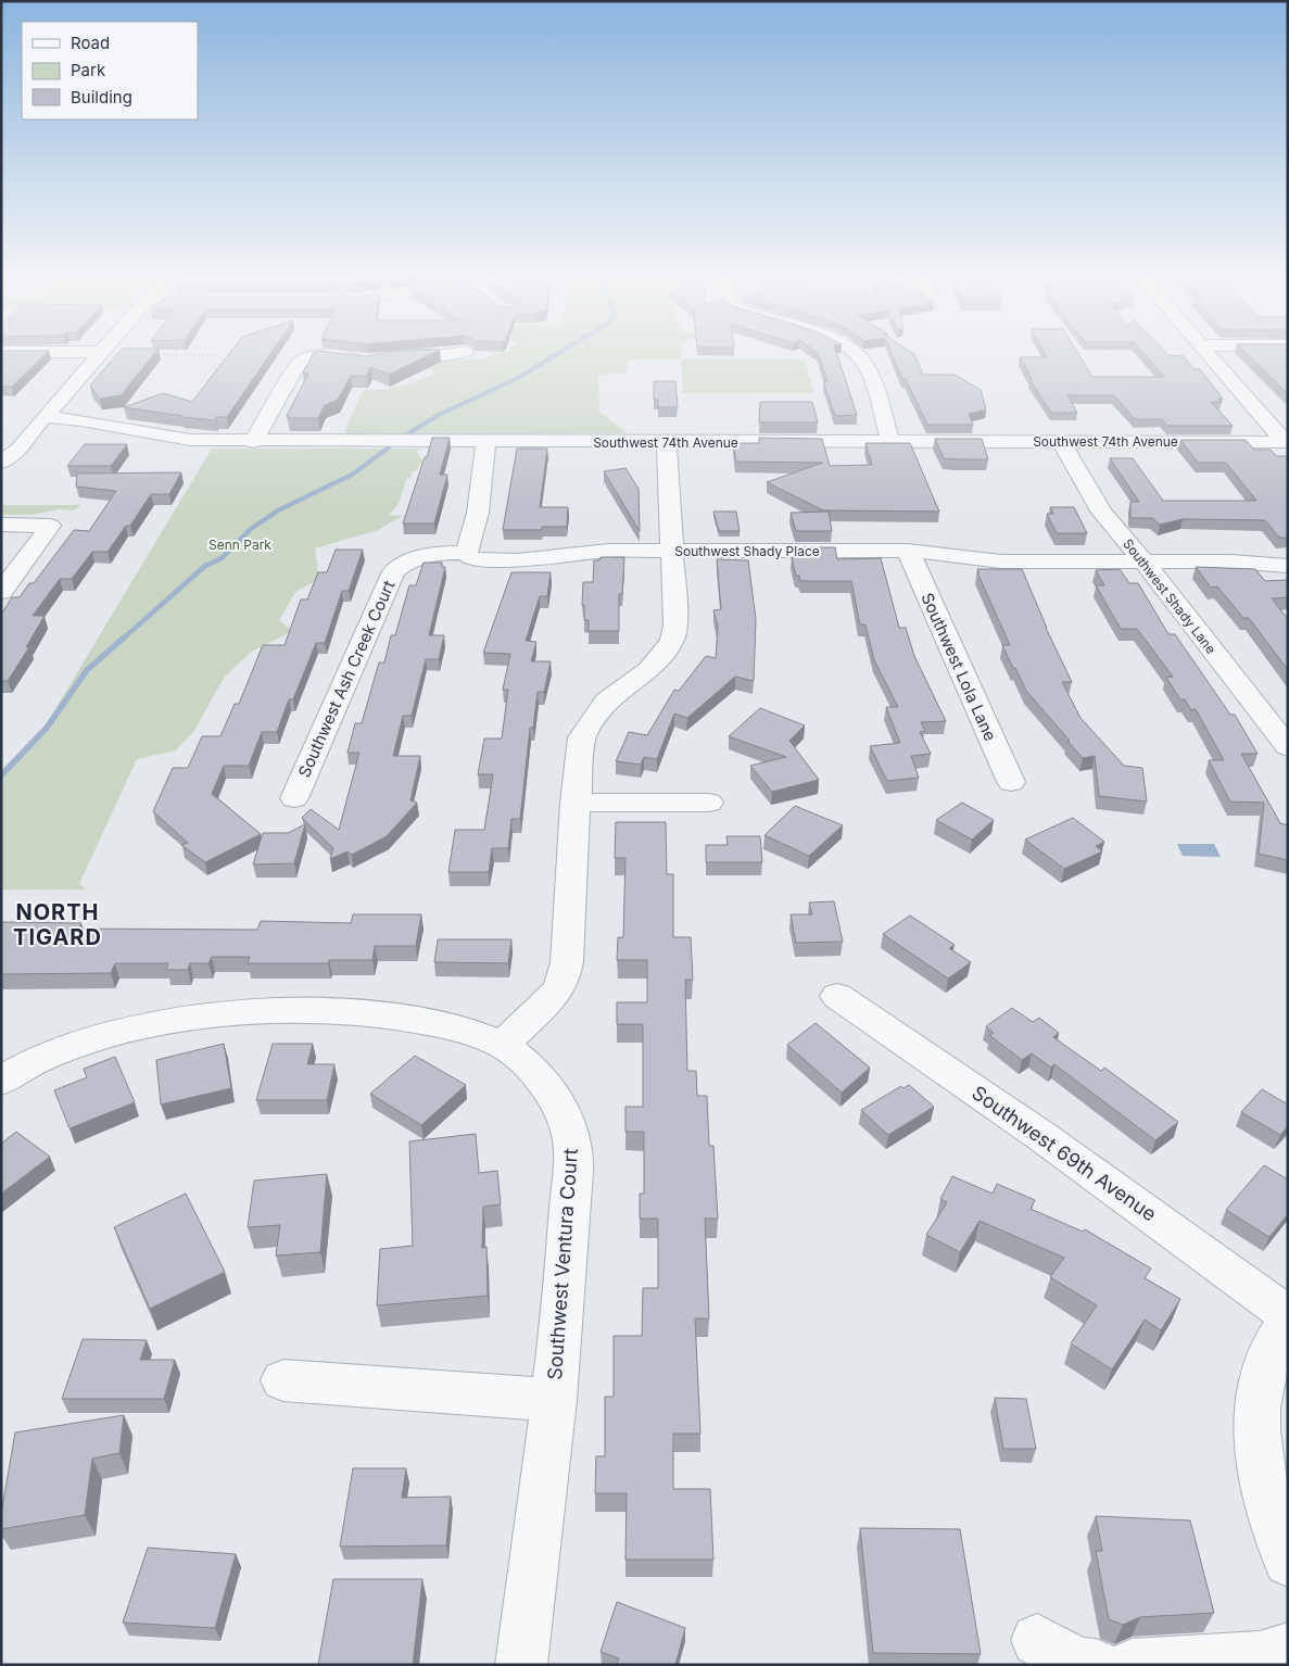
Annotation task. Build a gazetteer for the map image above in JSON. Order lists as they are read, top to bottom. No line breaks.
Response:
{"streets":{"street":["Southwest 74th Avenue","Southwest Shady Place","Southwest Shady Lane","Southwest Lola Lane","Southwest Ash Creek Court","Southwest 69th Avenue","Southwest Ventura Court"]},"crossings":[["Southwest 74th Avenue","Southwest Shady Lane"],["Southwest Shady Place","Southwest Shady Lane"],["Southwest Shady Place","Southwest Lola Lane"],["Southwest Shady Place","Southwest Ash Creek Court"]],"districts":["NORTH TIGARD"],"parks":["Senn Park"],"legend":["Road","Park","Building"]}
